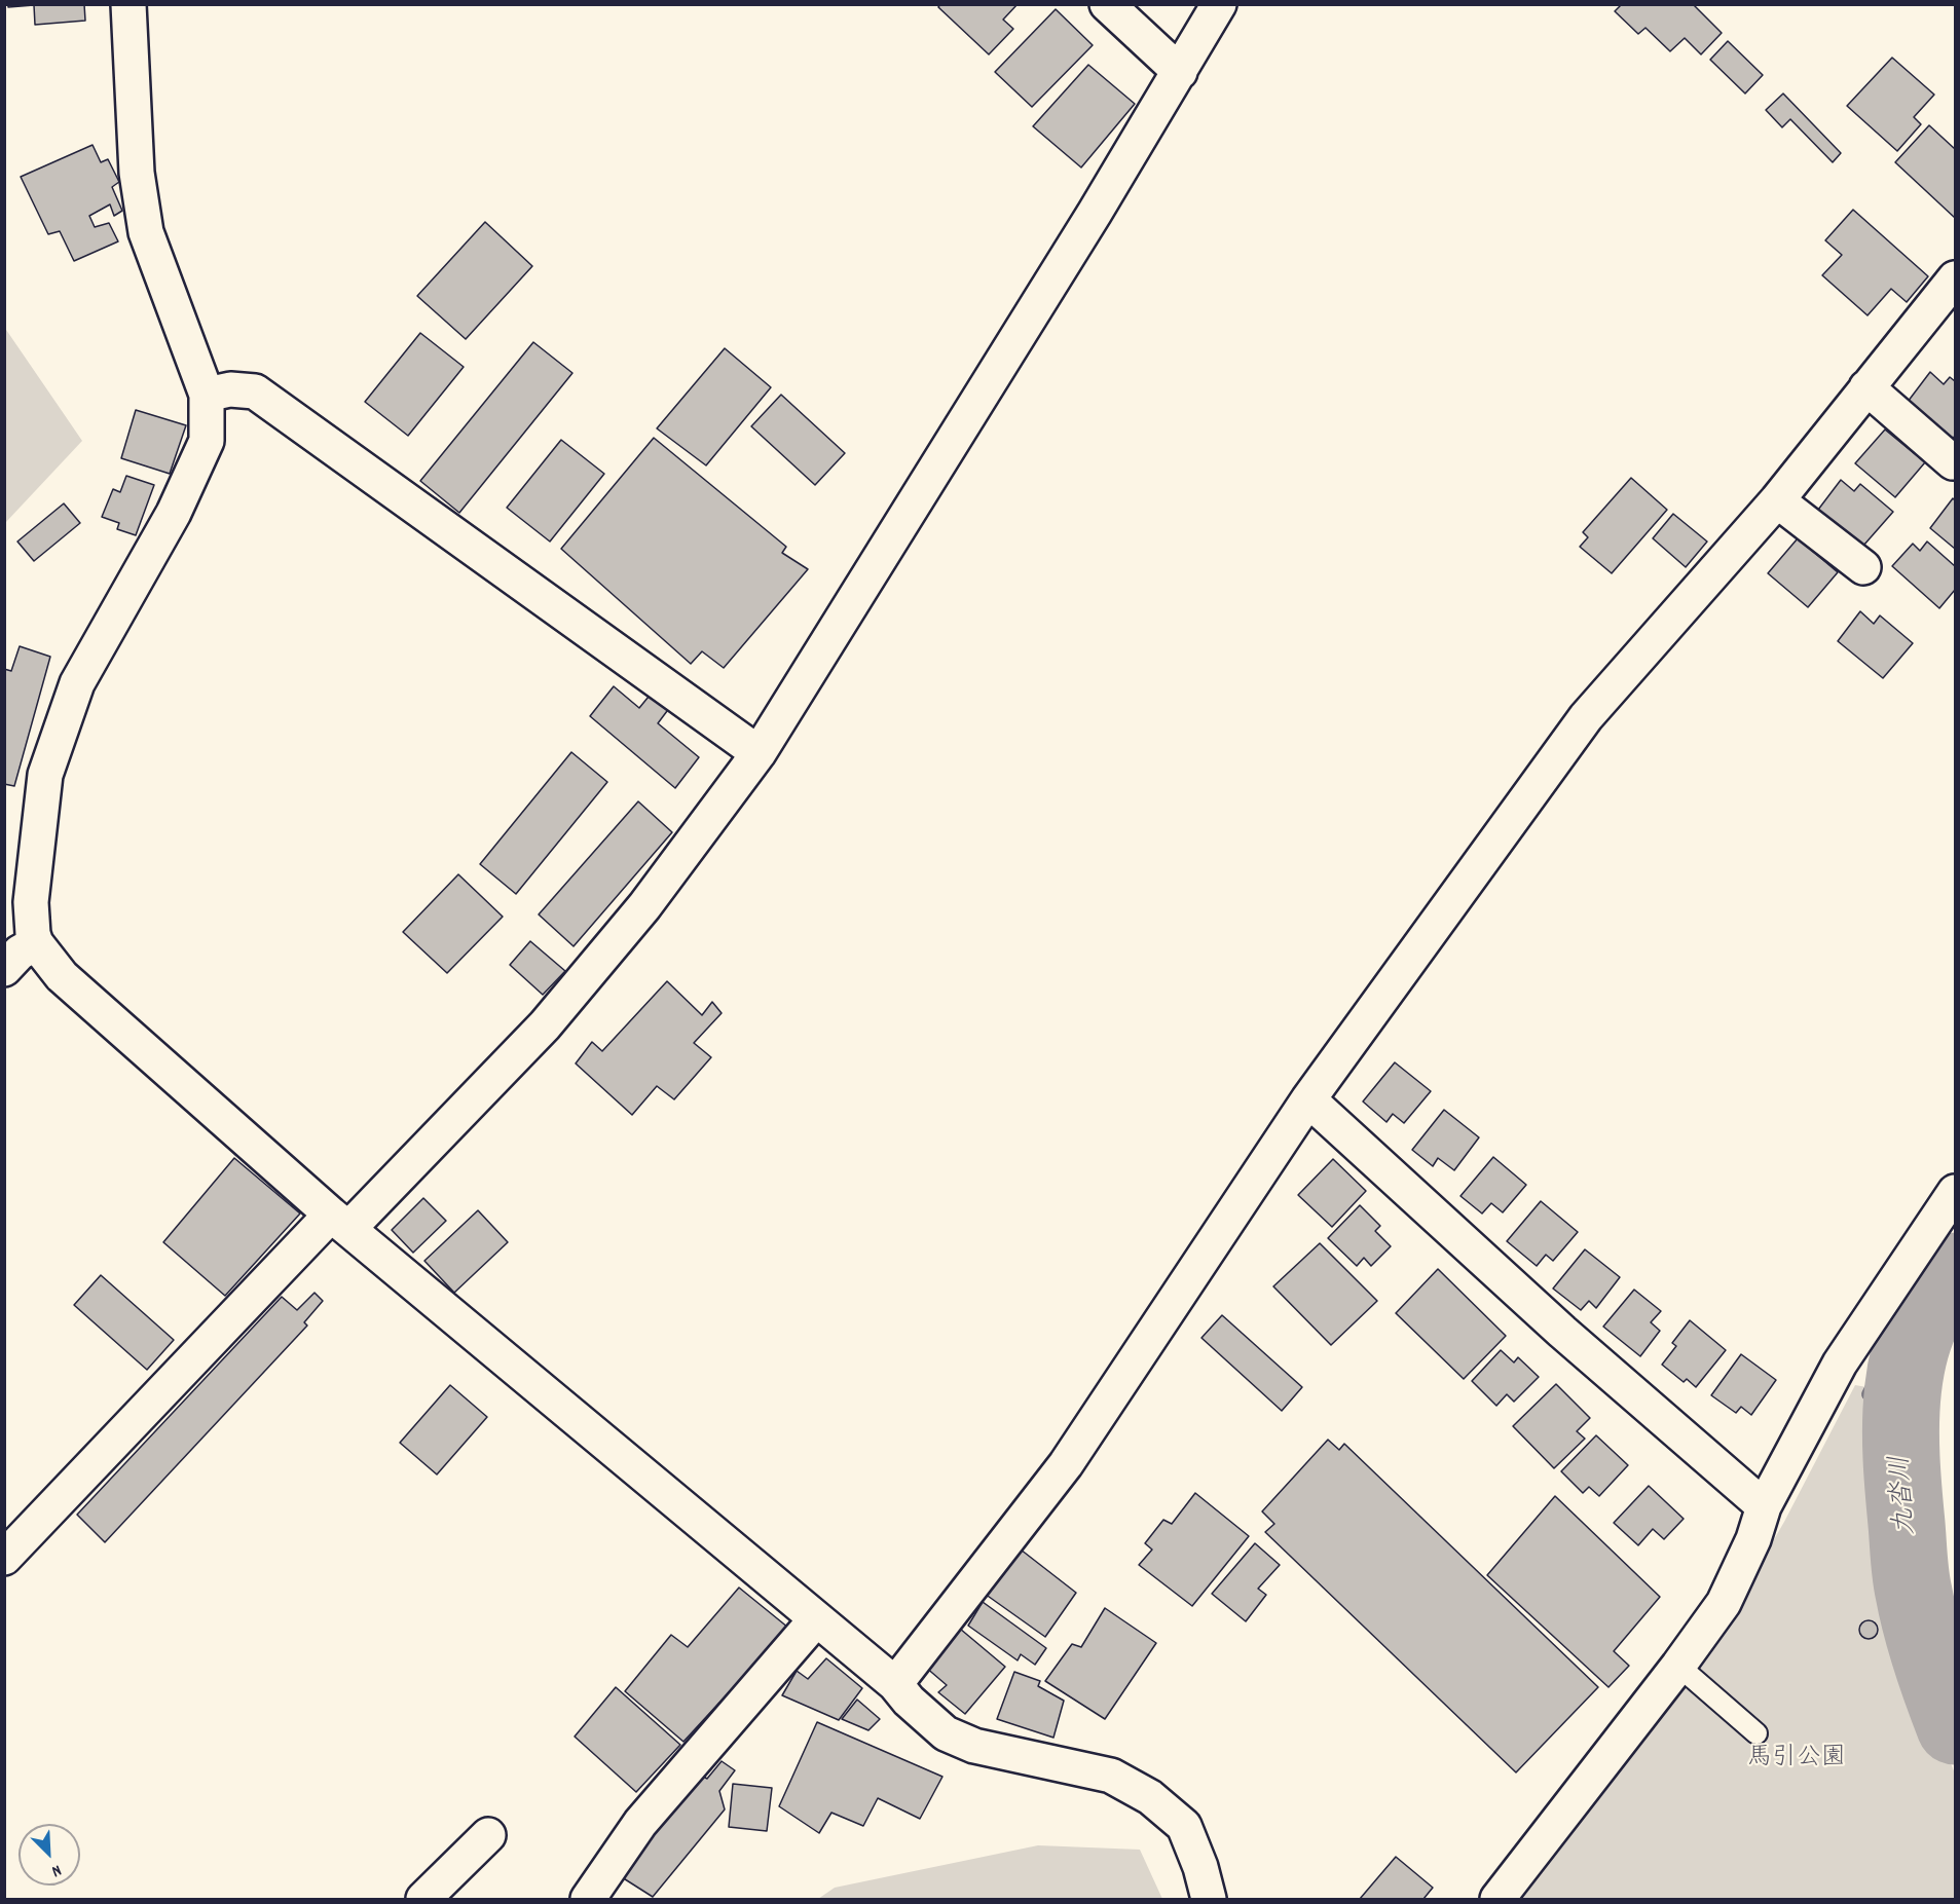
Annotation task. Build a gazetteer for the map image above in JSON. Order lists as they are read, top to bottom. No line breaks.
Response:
{"water":["九沓川"],"parks":["馬引公園"],"north":"bottom right"}
